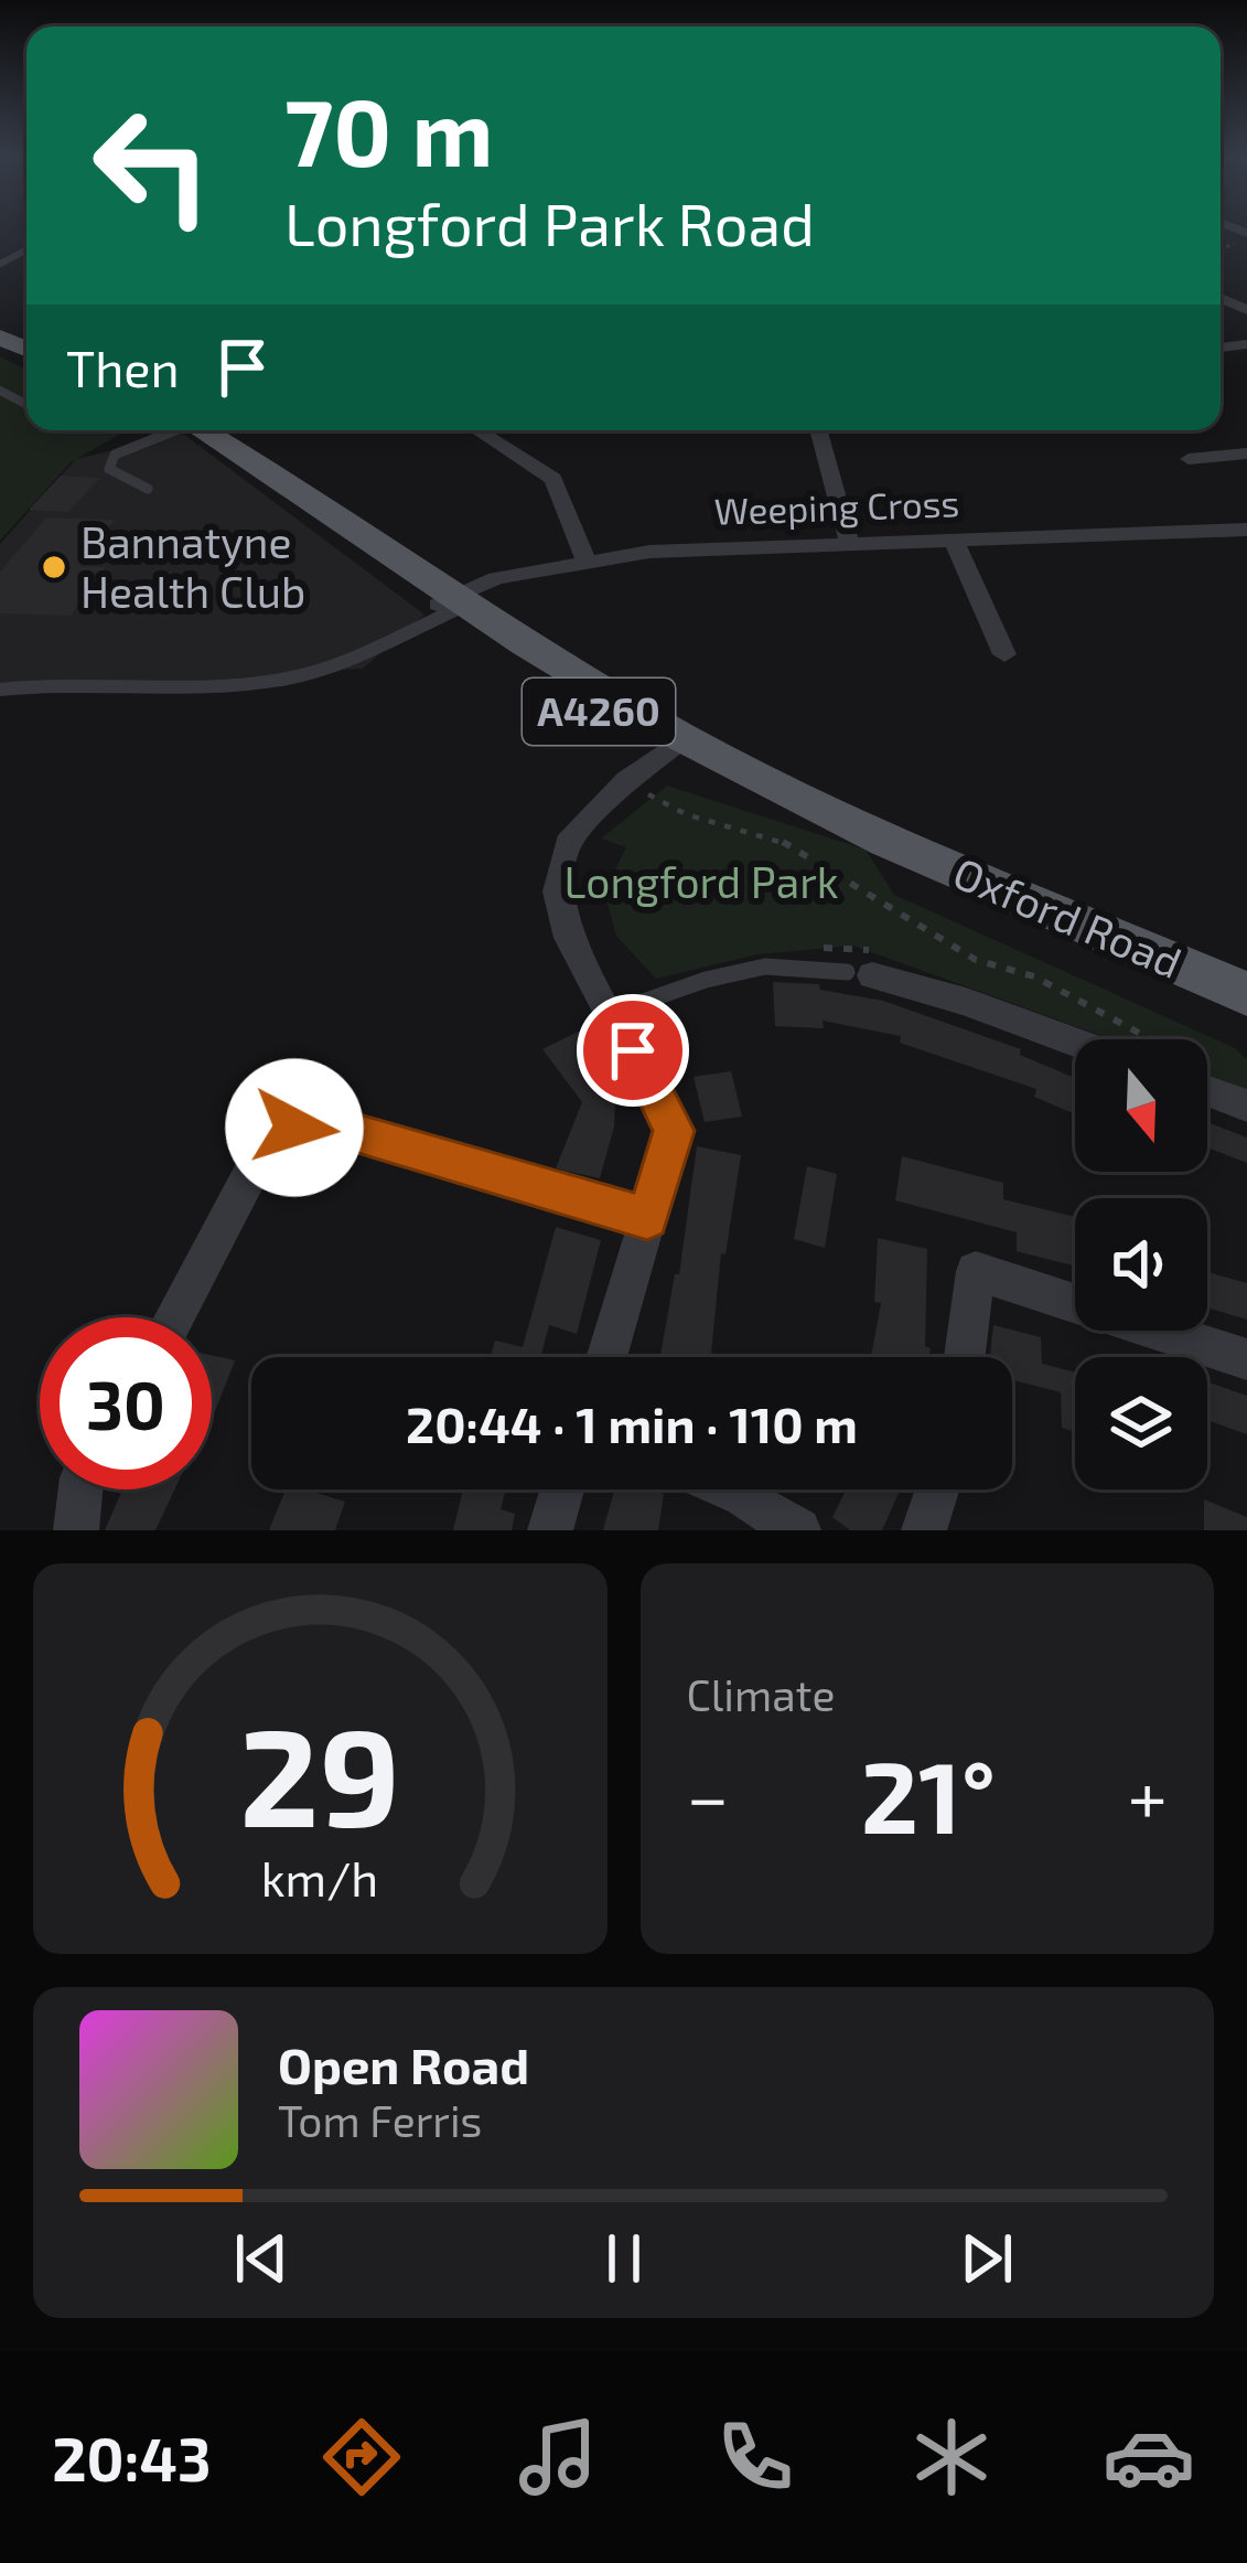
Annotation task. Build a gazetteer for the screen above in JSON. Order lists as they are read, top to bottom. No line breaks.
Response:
{"streets":{"main road":["A4260","Oxford Road"],"street":["Weeping Cross"]},"crossings":[["Weeping Cross","Oxford Road"]],"parks":["Longford Park"],"places":["Bannatyne Health Club"],"north":"bottom","page":{"turn":["70 m","Longford Park Road"],"then":"Then","limit":"30","trip":"20:44 · 1 min · 110 m","tile":"Climate","heat":["−","21°","+"],"song":["Open Road","Tom Ferris"],"tabs":"20:43","gauge":["29","km/h"]}}
